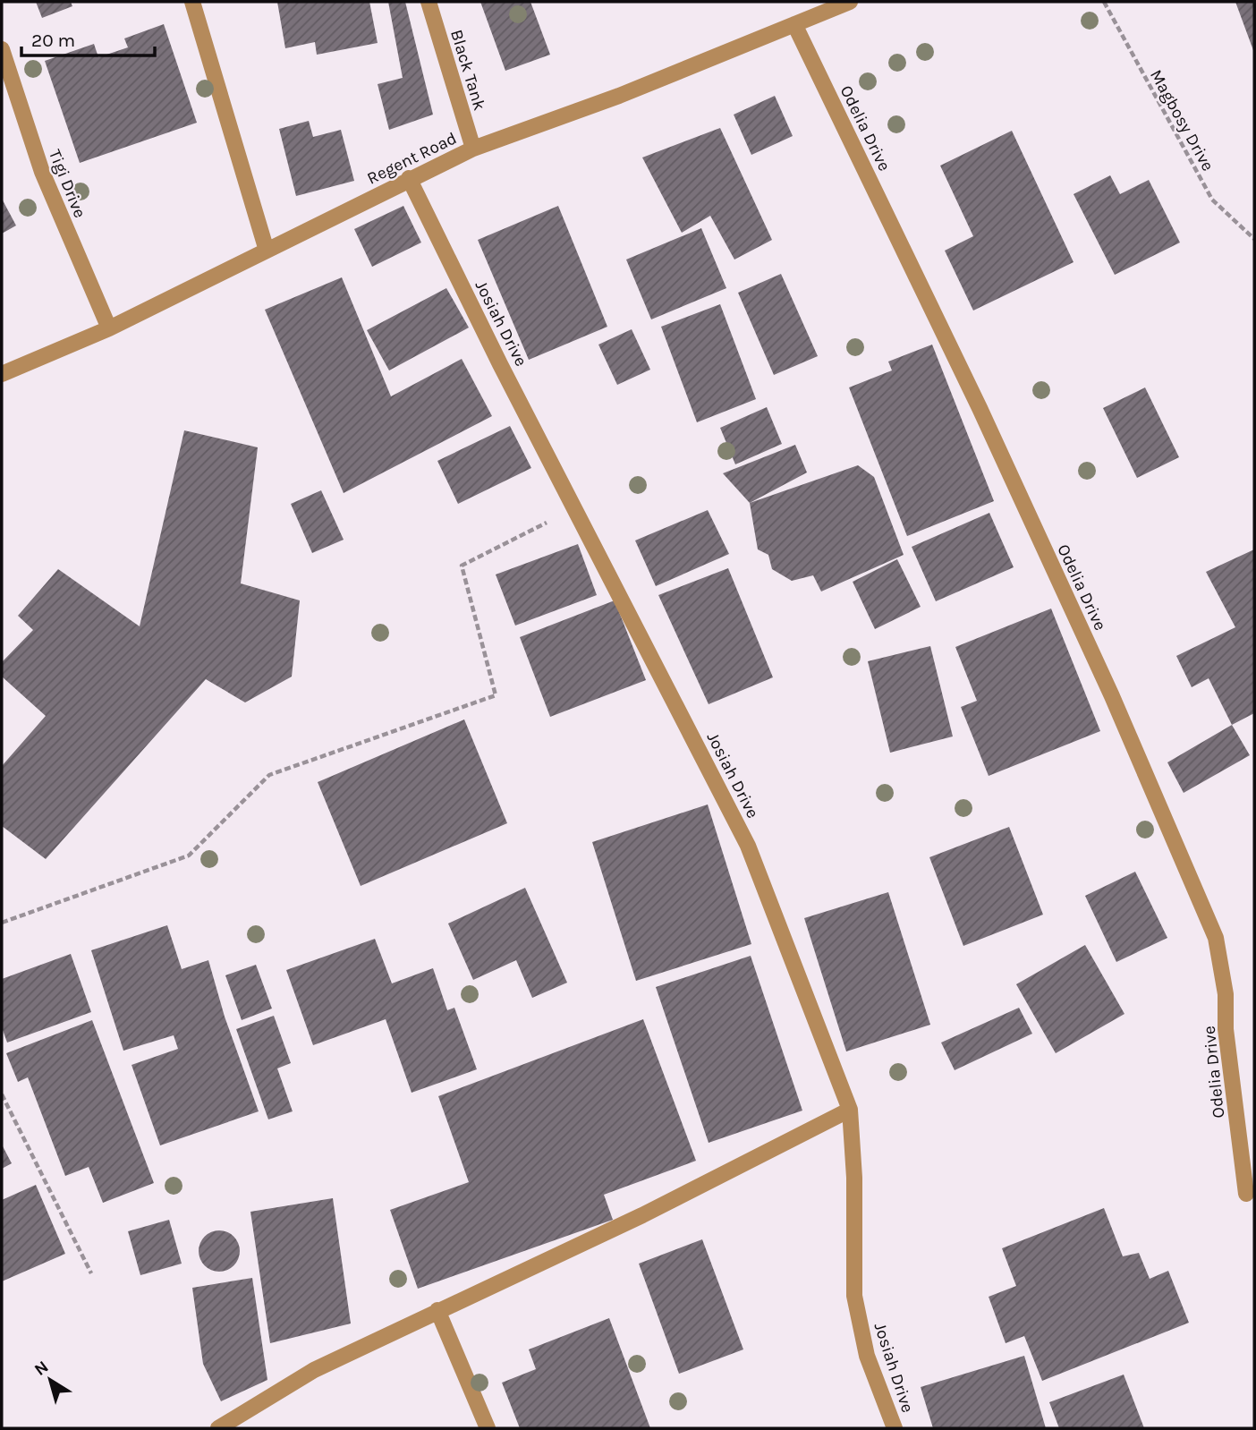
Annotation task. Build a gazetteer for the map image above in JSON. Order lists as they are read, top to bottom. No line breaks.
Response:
{"streets":{"street":["Black Tank","Odelia Drive","Regent Road","Tigi Drive","Josiah Drive"],"path":["Magbosy Drive"]},"crossings":[["Black Tank","Regent Road"],["Odelia Drive","Regent Road"],["Regent Road","Tigi Drive"],["Regent Road","Josiah Drive"]],"scale_bar":"20 m","north":"top left"}
